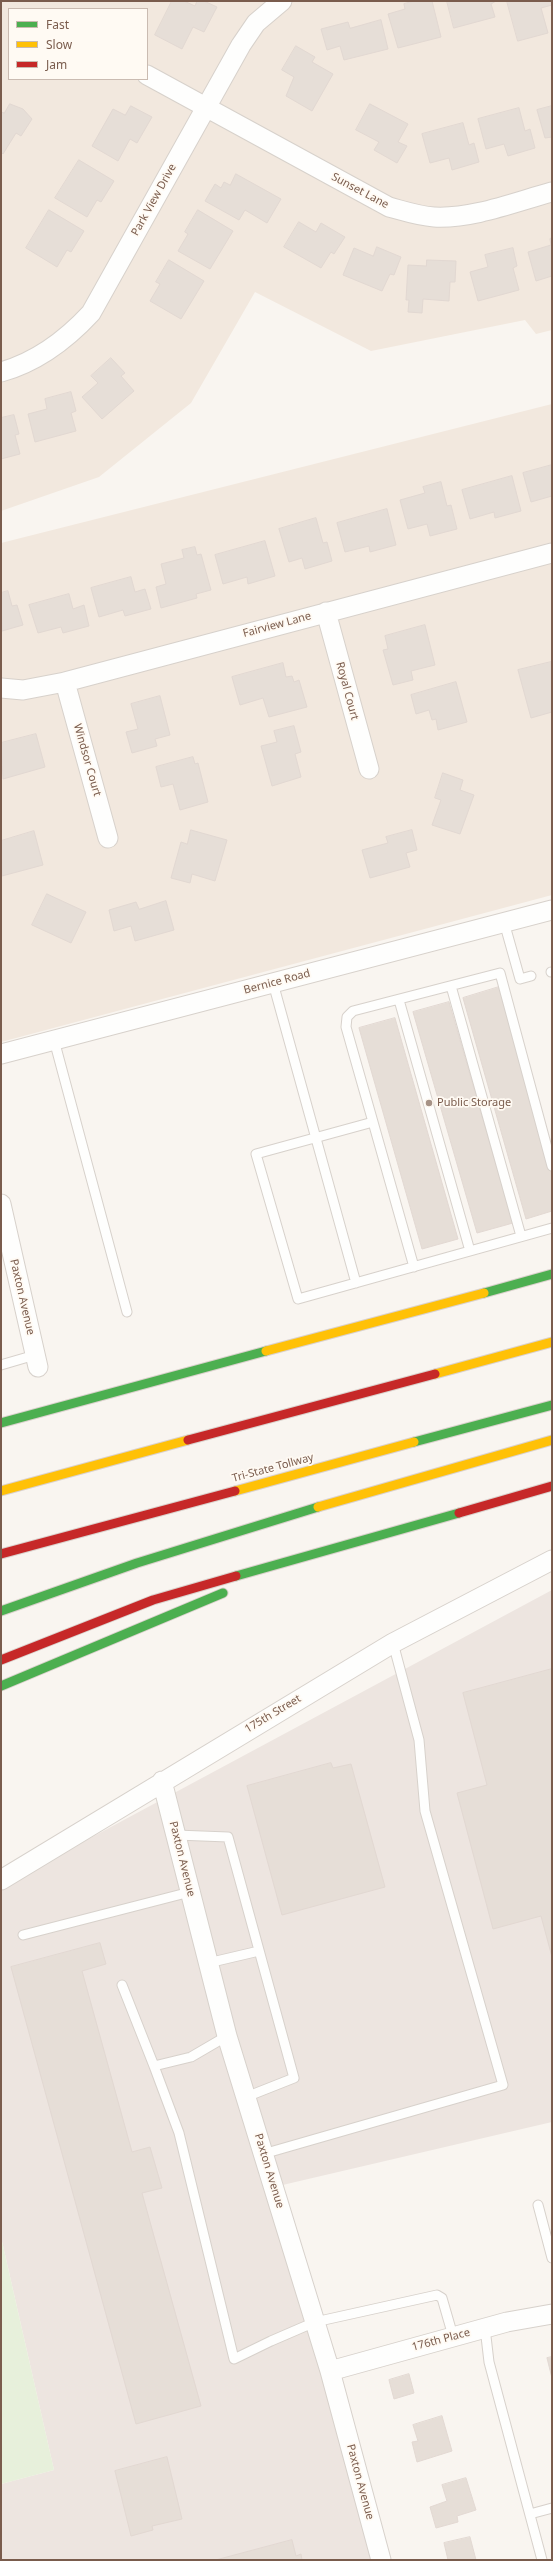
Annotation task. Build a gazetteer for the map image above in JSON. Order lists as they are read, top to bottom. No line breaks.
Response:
{"streets":{"highway":["Tri-State Tollway"],"street":["Sunset Lane","Park View Drive","Fairview Lane","Royal Court","Windsor Court","Bernice Road","Paxton Avenue","175th Street","176th Place"]},"crossings":[["Sunset Lane","Park View Drive"],["Fairview Lane","Royal Court"],["Fairview Lane","Windsor Court"],["Paxton Avenue","175th Street"],["Paxton Avenue","176th Place"]],"places":["Public Storage"],"legend":["Fast","Slow","Jam"]}
